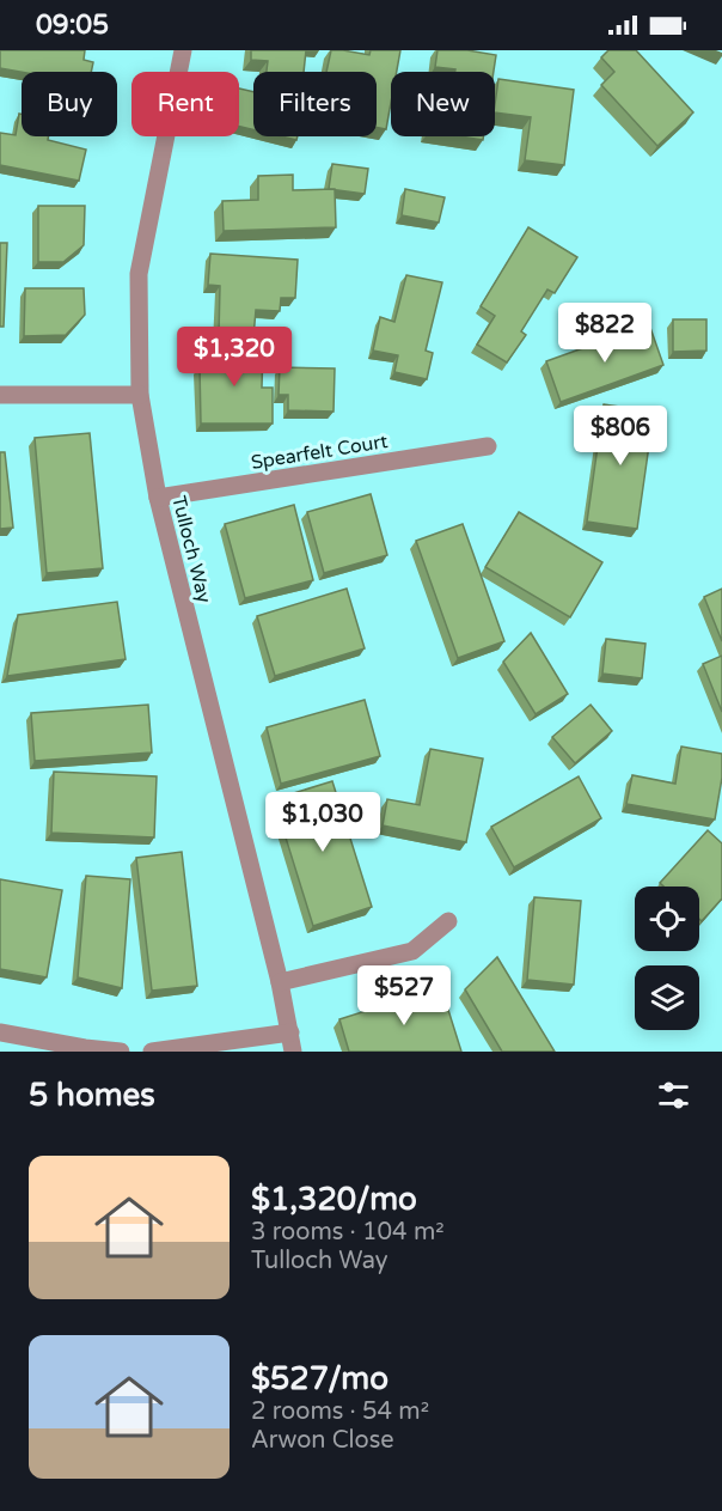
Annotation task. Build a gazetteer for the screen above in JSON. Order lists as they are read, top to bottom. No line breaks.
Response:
{"streets":{"street":["Spearfelt Court","Tulloch Way"]},"crossings":[["Spearfelt Court","Tulloch Way"]],"page":{"status":"09:05","chip":["Buy","Rent","Filters","New"],"price":["$822","$1,320","$806","$1,030","$527"],"heading":"5 homes","list":[{"name":"$1,320/mo","note":"3 rooms · 104 m² · Tulloch Way"},{"name":"$527/mo","note":"2 rooms · 54 m² · Arwon Close"}]}}
